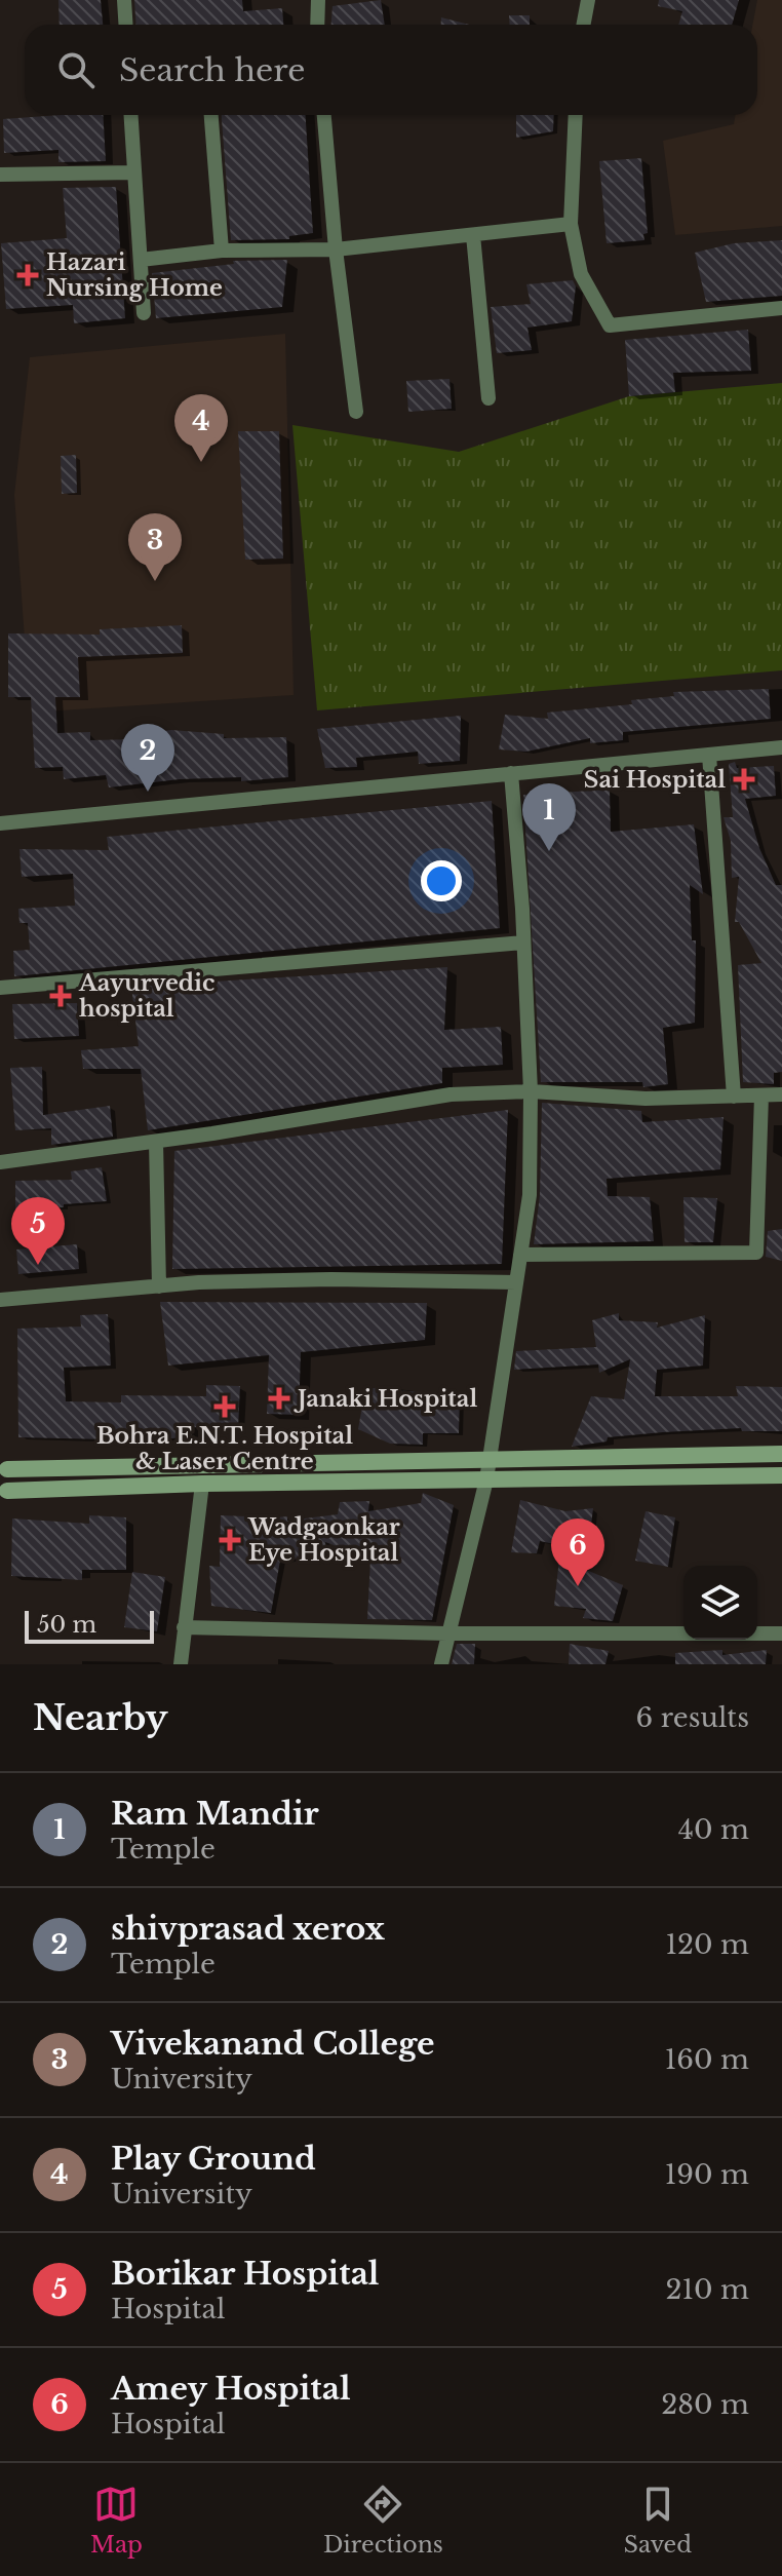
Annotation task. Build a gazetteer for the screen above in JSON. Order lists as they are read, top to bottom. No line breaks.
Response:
{"places":{"health":["Hazari Nursing Home","Sai Hospital","Aayurvedic hospital","Janaki Hospital","Bohra E.N.T. Hospital & Laser Centre","Wadgaonkar Eye Hospital"]},"scale_bar":"50 m","page":{"search":"Search here","pins":["4","3","2","1","5","6"],"scale":"50 m","heading":["Nearby","6 results"],"list":[{"mark":"1","name":"Ram Mandir","note":"Temple","value":"40 m"},{"mark":"2","name":"shivprasad xerox","note":"Temple","value":"120 m"},{"mark":"3","name":"Vivekanand College","note":"University","value":"160 m"},{"mark":"4","name":"Play Ground","note":"University","value":"190 m"},{"mark":"5","name":"Borikar Hospital","note":"Hospital","value":"210 m"},{"mark":"6","name":"Amey Hospital","note":"Hospital","value":"280 m"}],"nav":["Map","Directions","Saved"]}}
